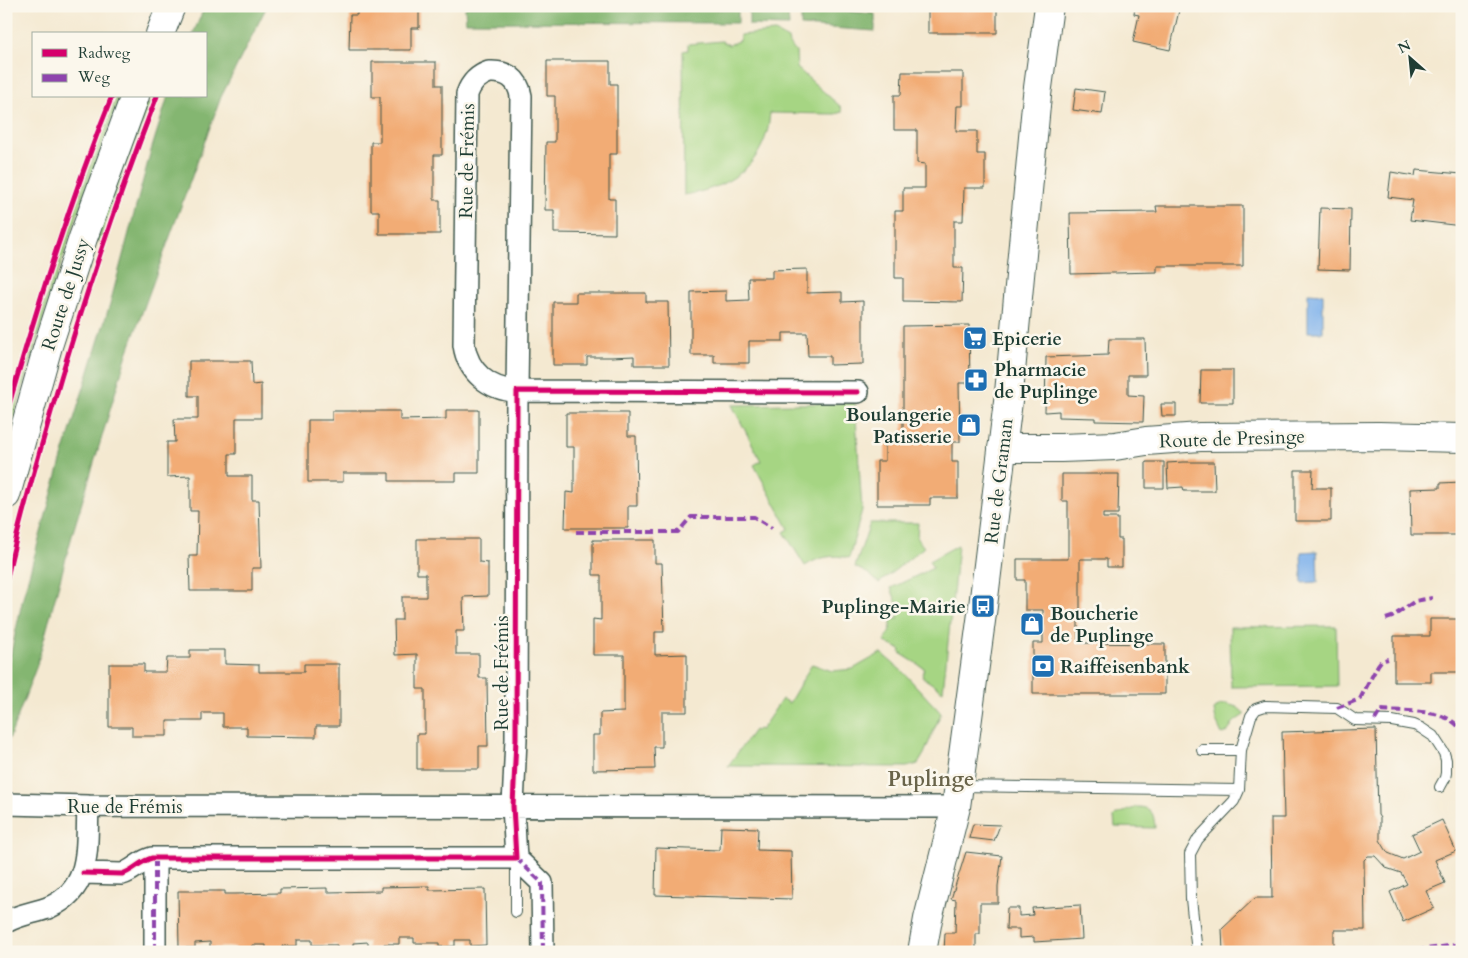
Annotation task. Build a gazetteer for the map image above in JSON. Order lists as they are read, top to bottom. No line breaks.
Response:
{"streets":{"street":["Rue de Frémis","Route de Jussy","Route de Presinge","Rue de Graman"]},"crossings":[["Rue de Frémis","Rue de Graman"],["Route de Presinge","Rue de Graman"]],"districts":["Puplinge"],"places":{"supermarket":["Epicerie"],"pharmacy":["Pharmacie de Puplinge"],"shop":["Boulangerie Patisserie","Boucherie de Puplinge"],"bus stop":["Puplinge-Mairie"],"bank":["Raiffeisenbank"]},"legend":["Radweg","Weg"],"north":"top left"}
